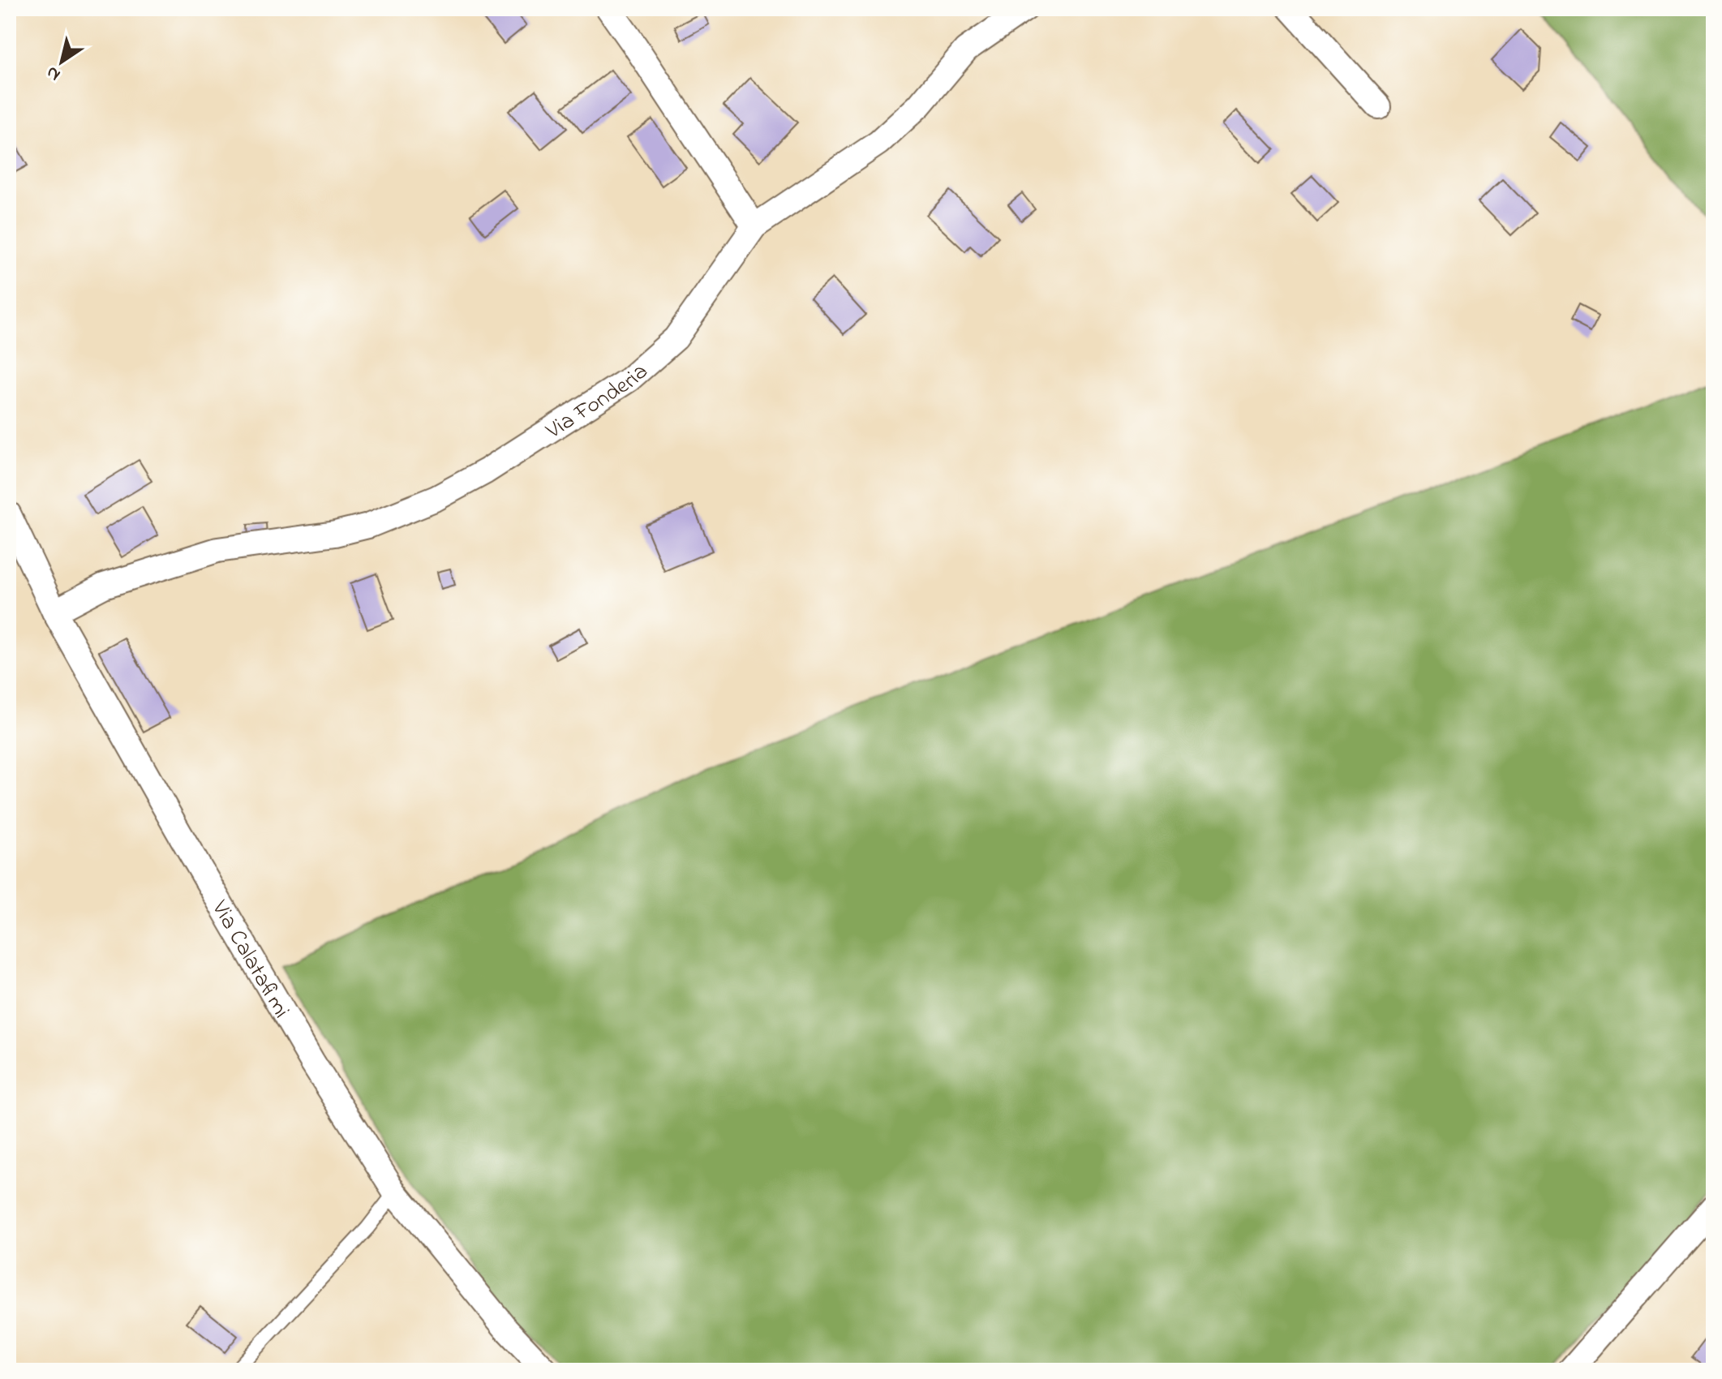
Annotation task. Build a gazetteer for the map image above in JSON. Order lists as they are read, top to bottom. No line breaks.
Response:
{"streets":{"street":["Via Fonderia","Via Calatafimi"]},"crossings":[["Via Fonderia","Via Calatafimi"]],"north":"bottom left"}
